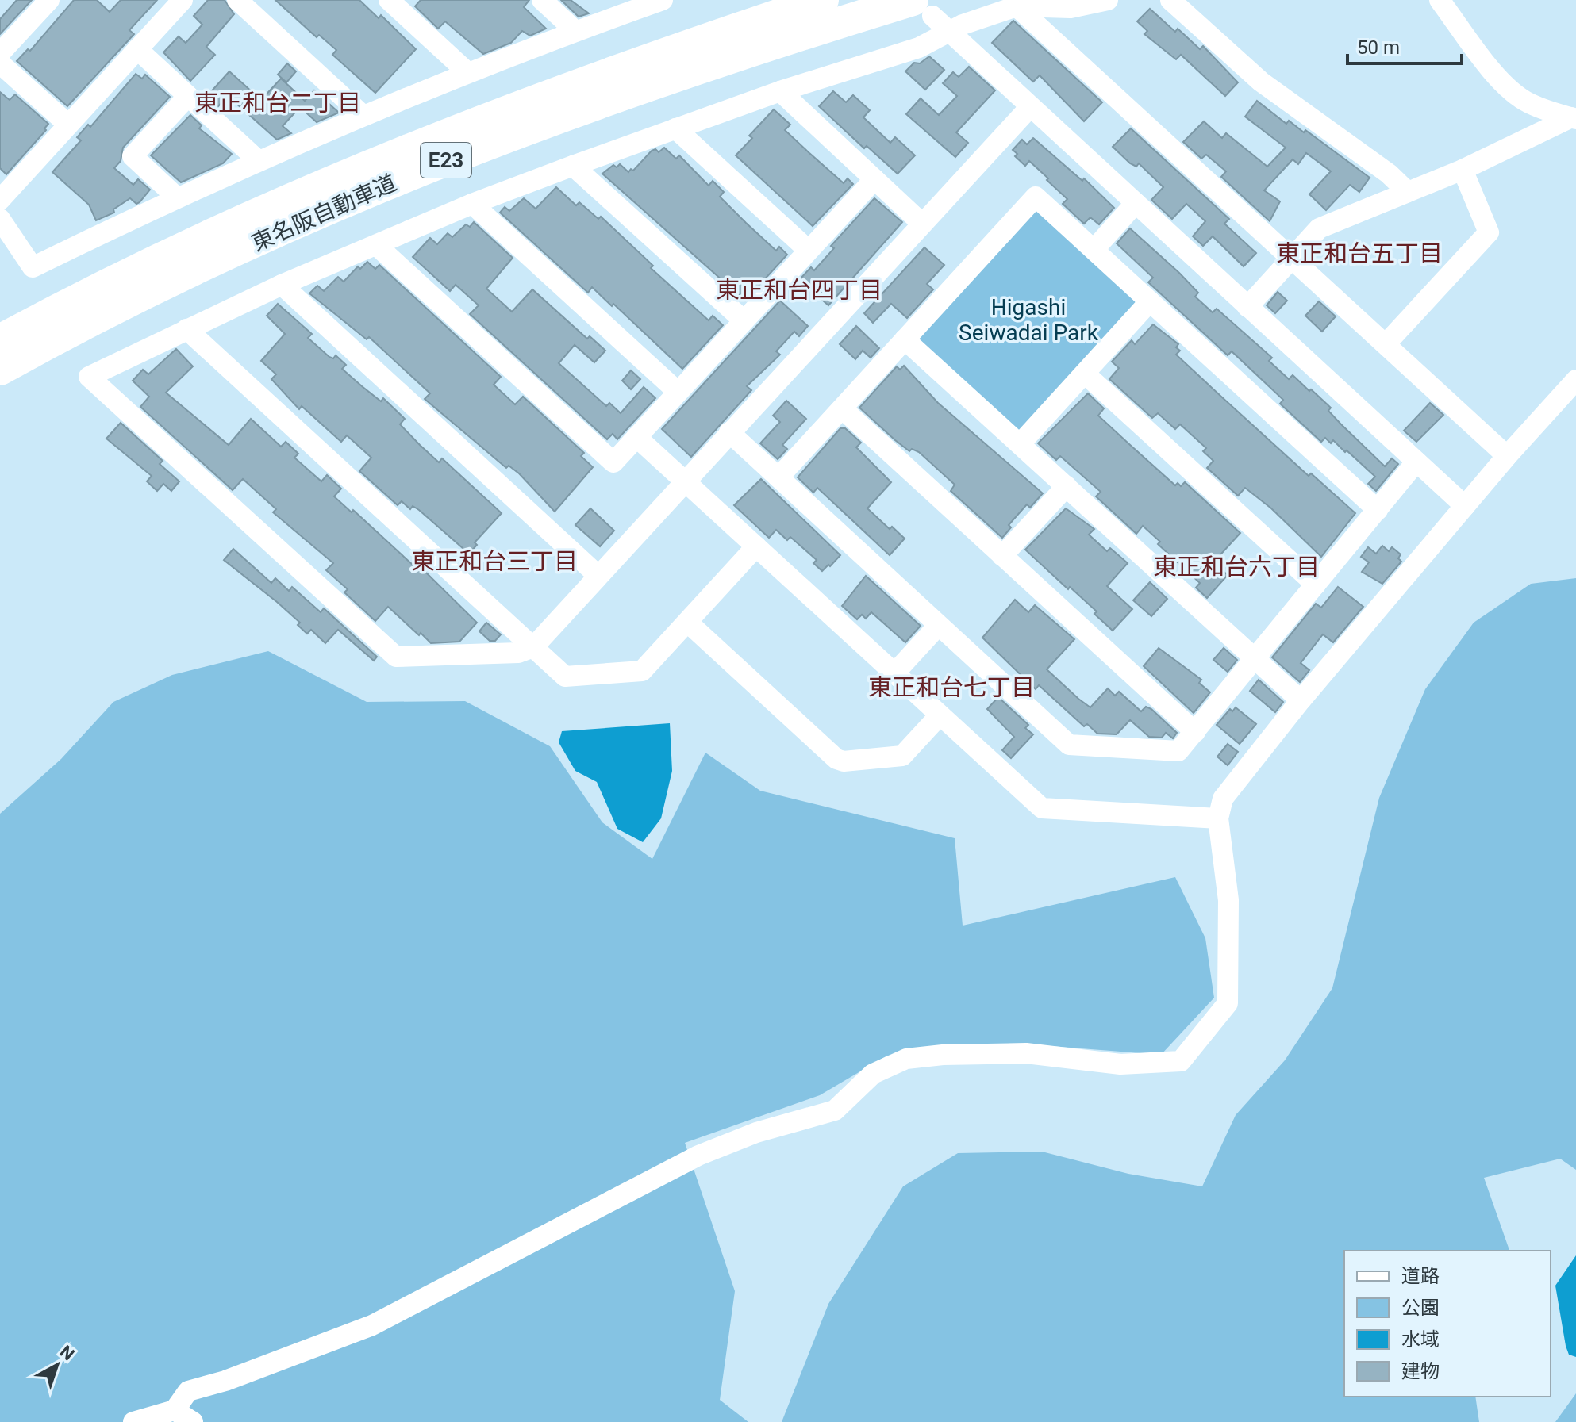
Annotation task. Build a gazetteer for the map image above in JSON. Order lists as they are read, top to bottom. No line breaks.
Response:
{"streets":{"highway":["E23","東名阪自動車道"]},"districts":["東正和台二丁目","東正和台五丁目","東正和台四丁目","東正和台三丁目","東正和台六丁目","東正和台七丁目"],"parks":["Higashi Seiwadai Park"],"legend":["道路","公園","水域","建物"],"scale_bar":"50 m","north":"top right"}
